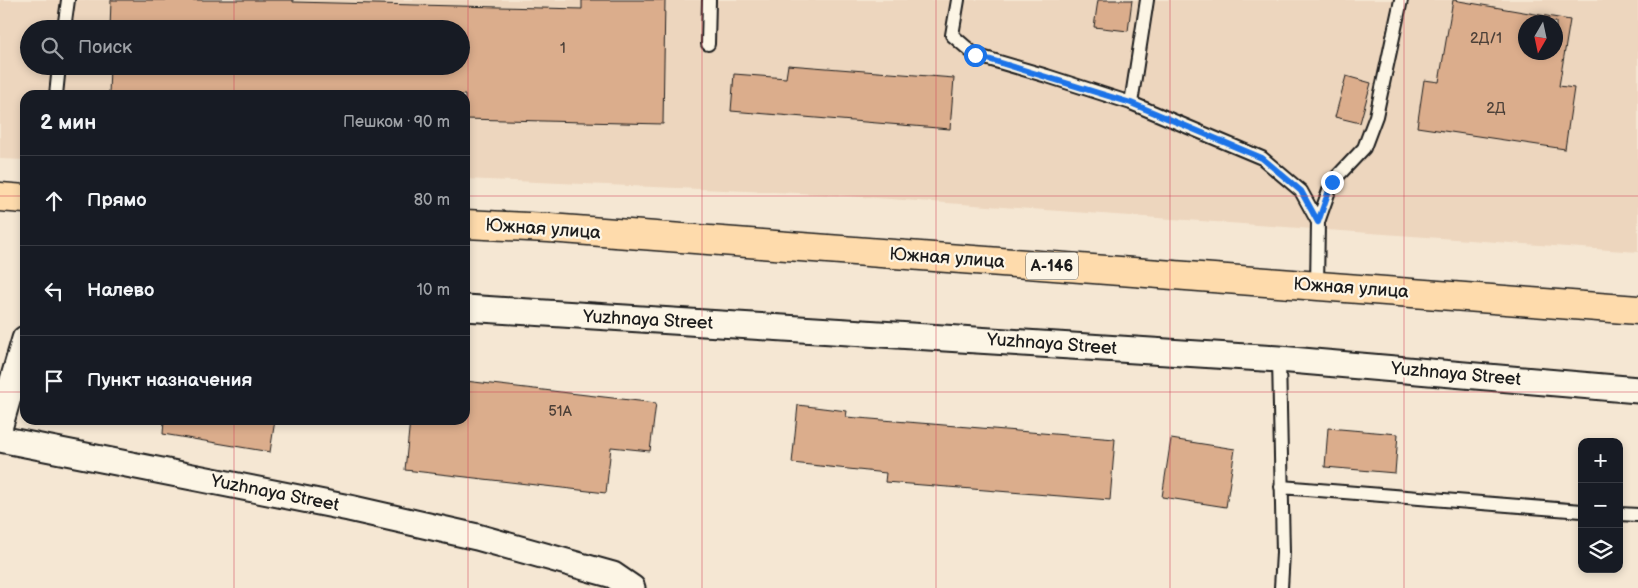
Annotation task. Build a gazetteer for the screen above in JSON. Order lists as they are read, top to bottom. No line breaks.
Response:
{"streets":{"highway":["Южная улица","А-146"],"street":["Yuzhnaya Street"]},"house_numbers":["2Д/1","1","2Д","51А"],"north":"bottom","page":{"search":"Поиск","heading":["2 мин","Пешком · 90 m"],"list":[["Прямо","80 m"],["Налево","10 m"],"Пункт назначения"],"map_buttons":["+","−"]}}
